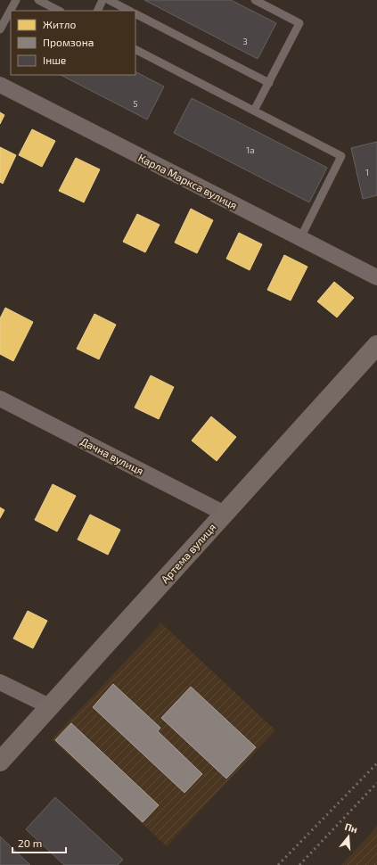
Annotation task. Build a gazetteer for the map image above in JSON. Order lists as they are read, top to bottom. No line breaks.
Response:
{"streets":{"main road":["Артема вулиця"],"street":["Карла Маркса вулиця","Дачна вулиця"]},"crossings":[["Дачна вулиця","Артема вулиця"]],"house_numbers":["3","5","1а","1"],"legend":["Житло","Промзона","Інше"],"scale_bar":"20 m","north":"top"}
